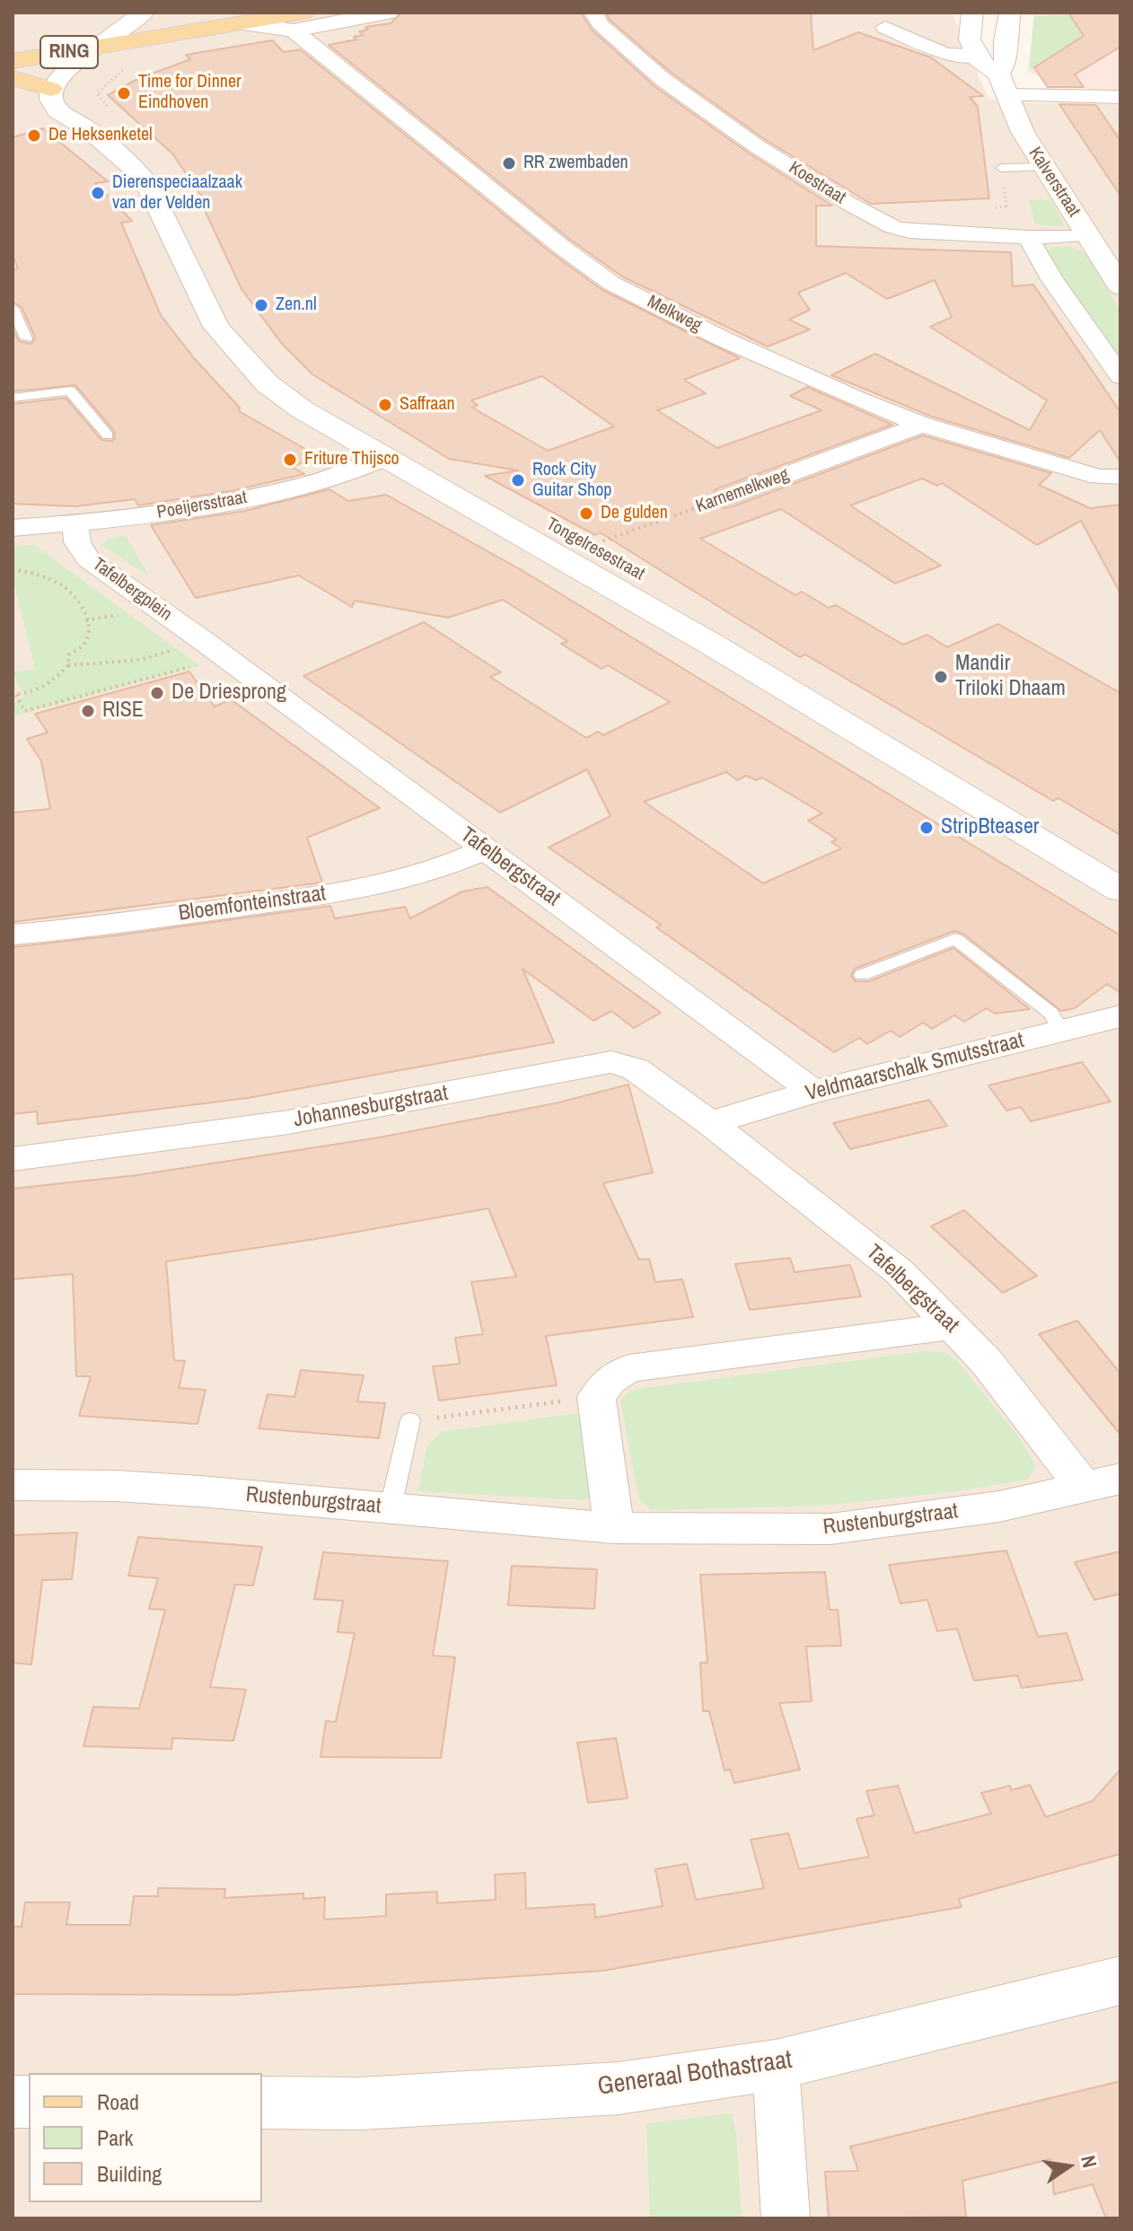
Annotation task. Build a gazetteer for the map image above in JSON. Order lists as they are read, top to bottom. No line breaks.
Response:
{"streets":{"main road":["RING","Kalverstraat","Tongelresestraat","Generaal Bothastraat"],"street":["Koestraat","Melkweg","Karnemelkweg","Poeijersstraat","Tafelbergplein","Tafelbergstraat","Bloemfonteinstraat","Veldmaarschalk Smutsstraat","Johannesburgstraat","Rustenburgstraat"]},"crossings":[["RING","Melkweg"],["RING","Tongelresestraat"],["Kalverstraat","Koestraat"],["Melkweg","Karnemelkweg"],["Karnemelkweg","Tongelresestraat"],["Poeijersstraat","Tongelresestraat"],["Poeijersstraat","Tafelbergplein"],["Tafelbergplein","Tafelbergstraat"],["Tafelbergstraat","Bloemfonteinstraat"],["Tafelbergstraat","Veldmaarschalk Smutsstraat"],["Tafelbergstraat","Johannesburgstraat"],["Tafelbergstraat","Rustenburgstraat"],["Veldmaarschalk Smutsstraat","Johannesburgstraat"]],"places":["Time for Dinner Eindhoven","De Heksenketel","RR zwembaden","Dierenspeciaalzaak van der Velden","Zen.nl","Saffraan","Friture Thijsco","Rock City Guitar Shop","De gulden","Mandir Triloki Dhaam","De Driesprong","RISE","StripBteaser"],"legend":["Road","Park","Building"],"north":"right"}
